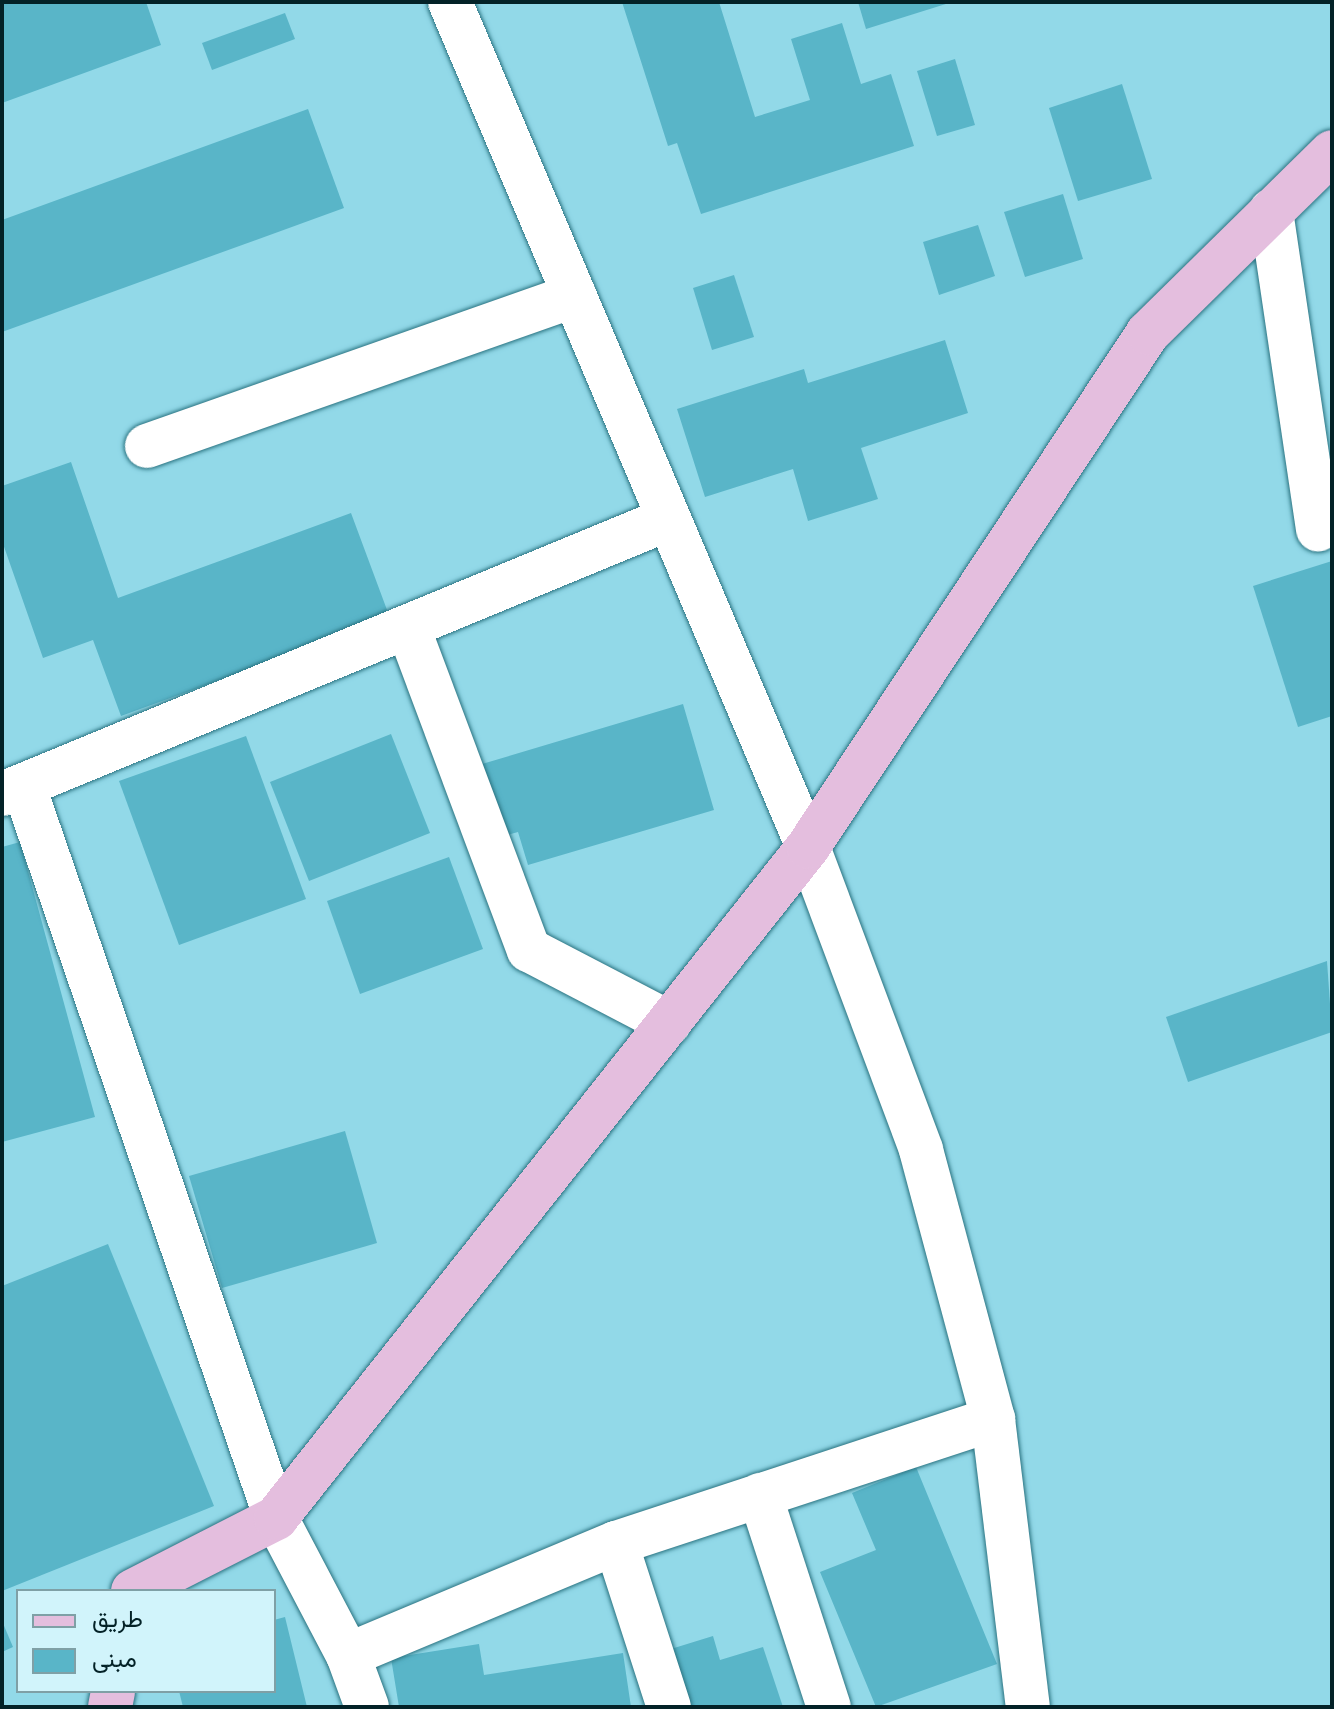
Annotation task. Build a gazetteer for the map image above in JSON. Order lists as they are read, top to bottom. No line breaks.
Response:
{"legend":["طريق","مبنى"]}
